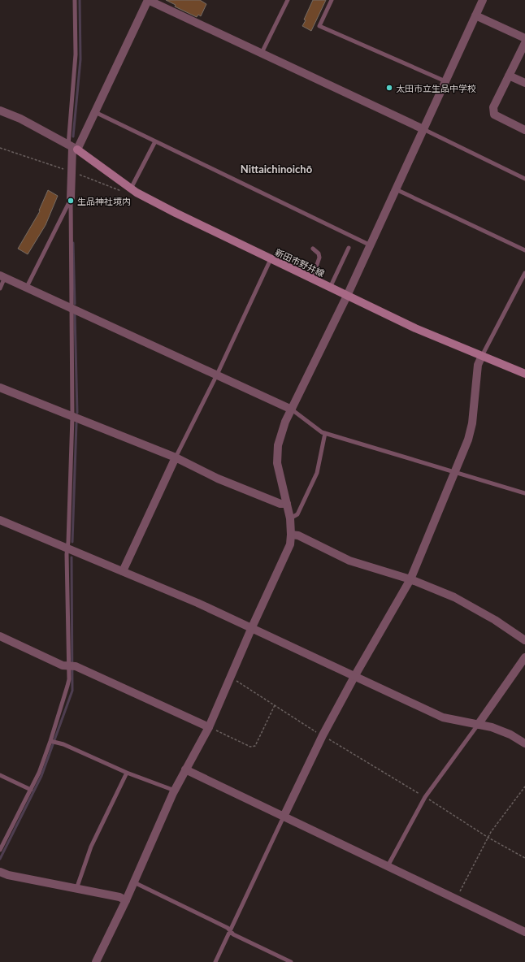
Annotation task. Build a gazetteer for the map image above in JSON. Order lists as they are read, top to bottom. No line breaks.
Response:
{"streets":{"main road":["新田市野井線"]},"districts":["Nittaichinoichō"],"places":["太田市立生品中学校","生品神社境内"]}
